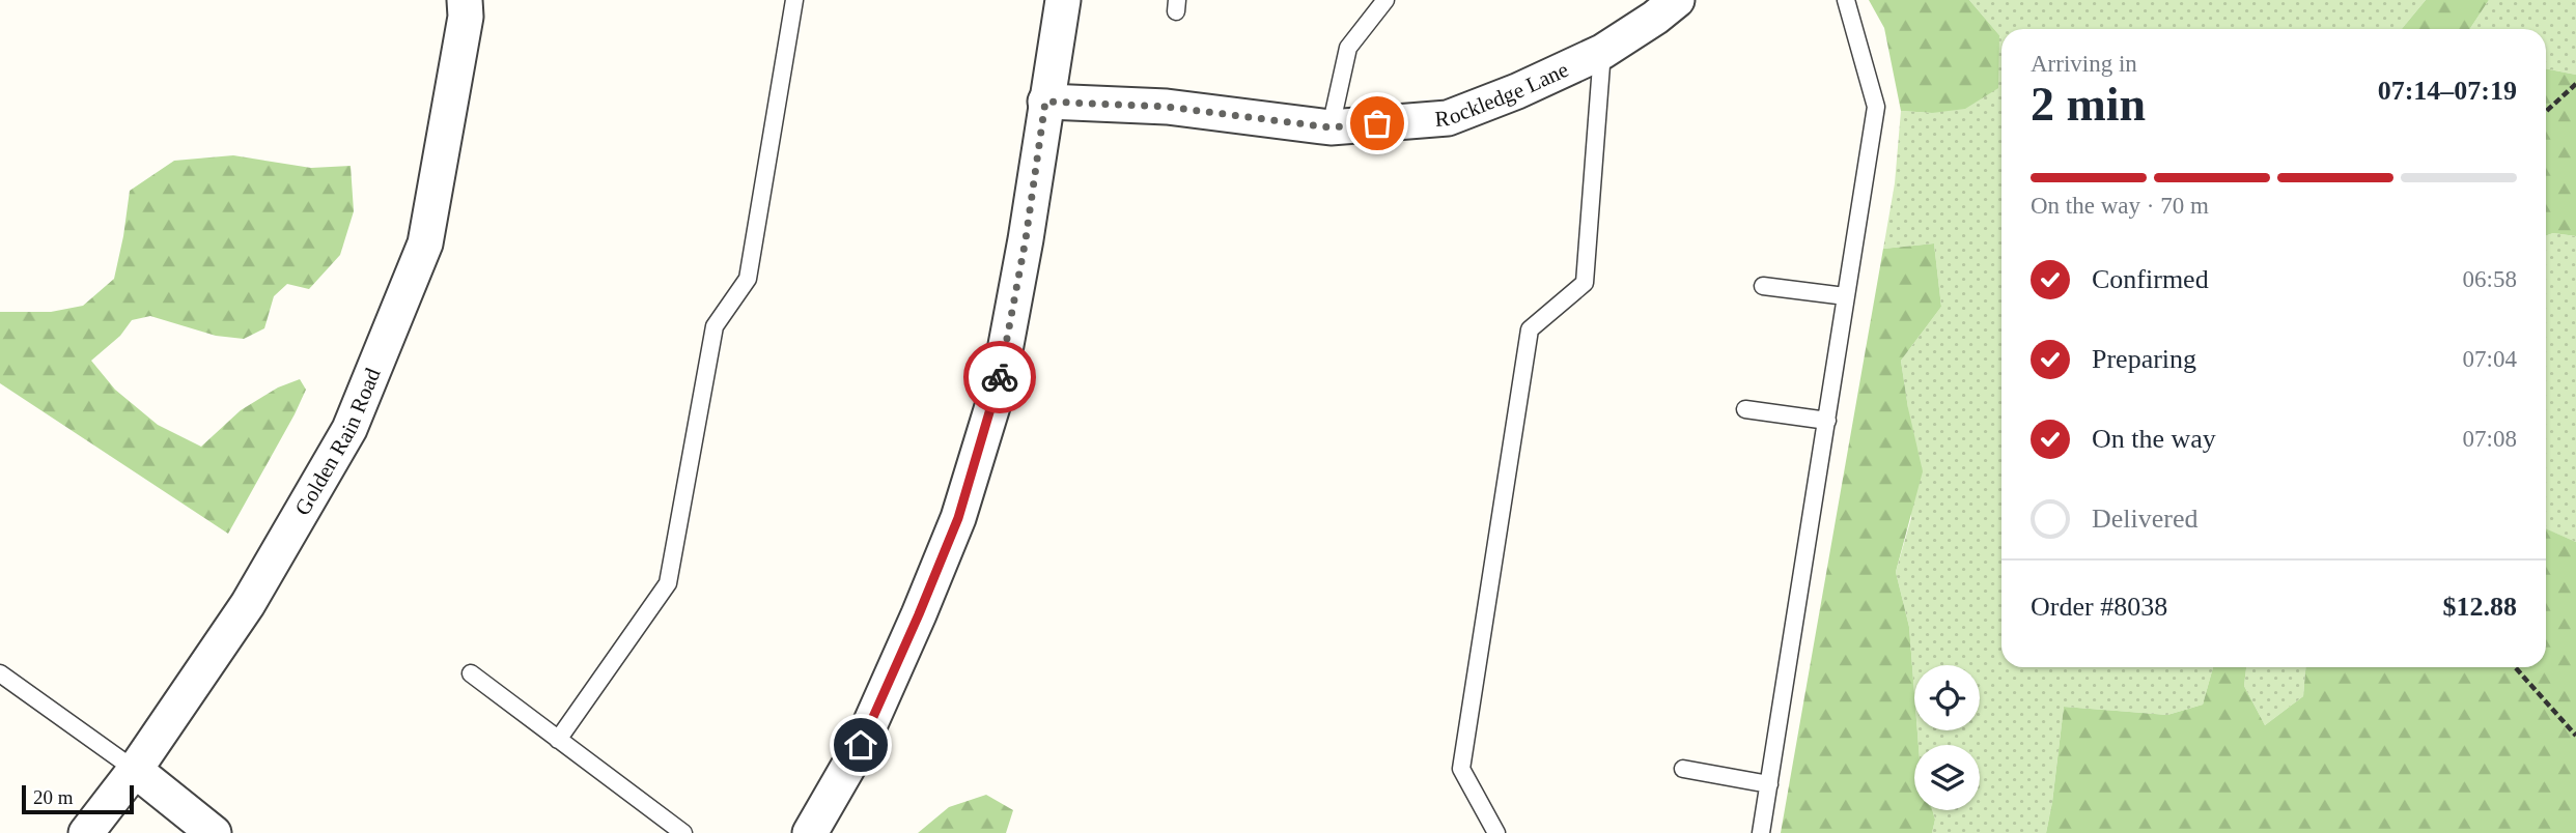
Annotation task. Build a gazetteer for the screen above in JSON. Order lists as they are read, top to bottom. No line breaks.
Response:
{"streets":{"street":["Rockledge Lane","Golden Rain Road"]},"scale_bar":"20 m","page":{"heading":["2 min","Arriving in","07:14–07:19"],"panel":["Order #8038","$12.88"],"bar":"On the way · 70 m","list":[["Confirmed","06:58"],["Preparing","07:04"],["On the way","07:08"],"Delivered"],"scale":"20 m"}}
